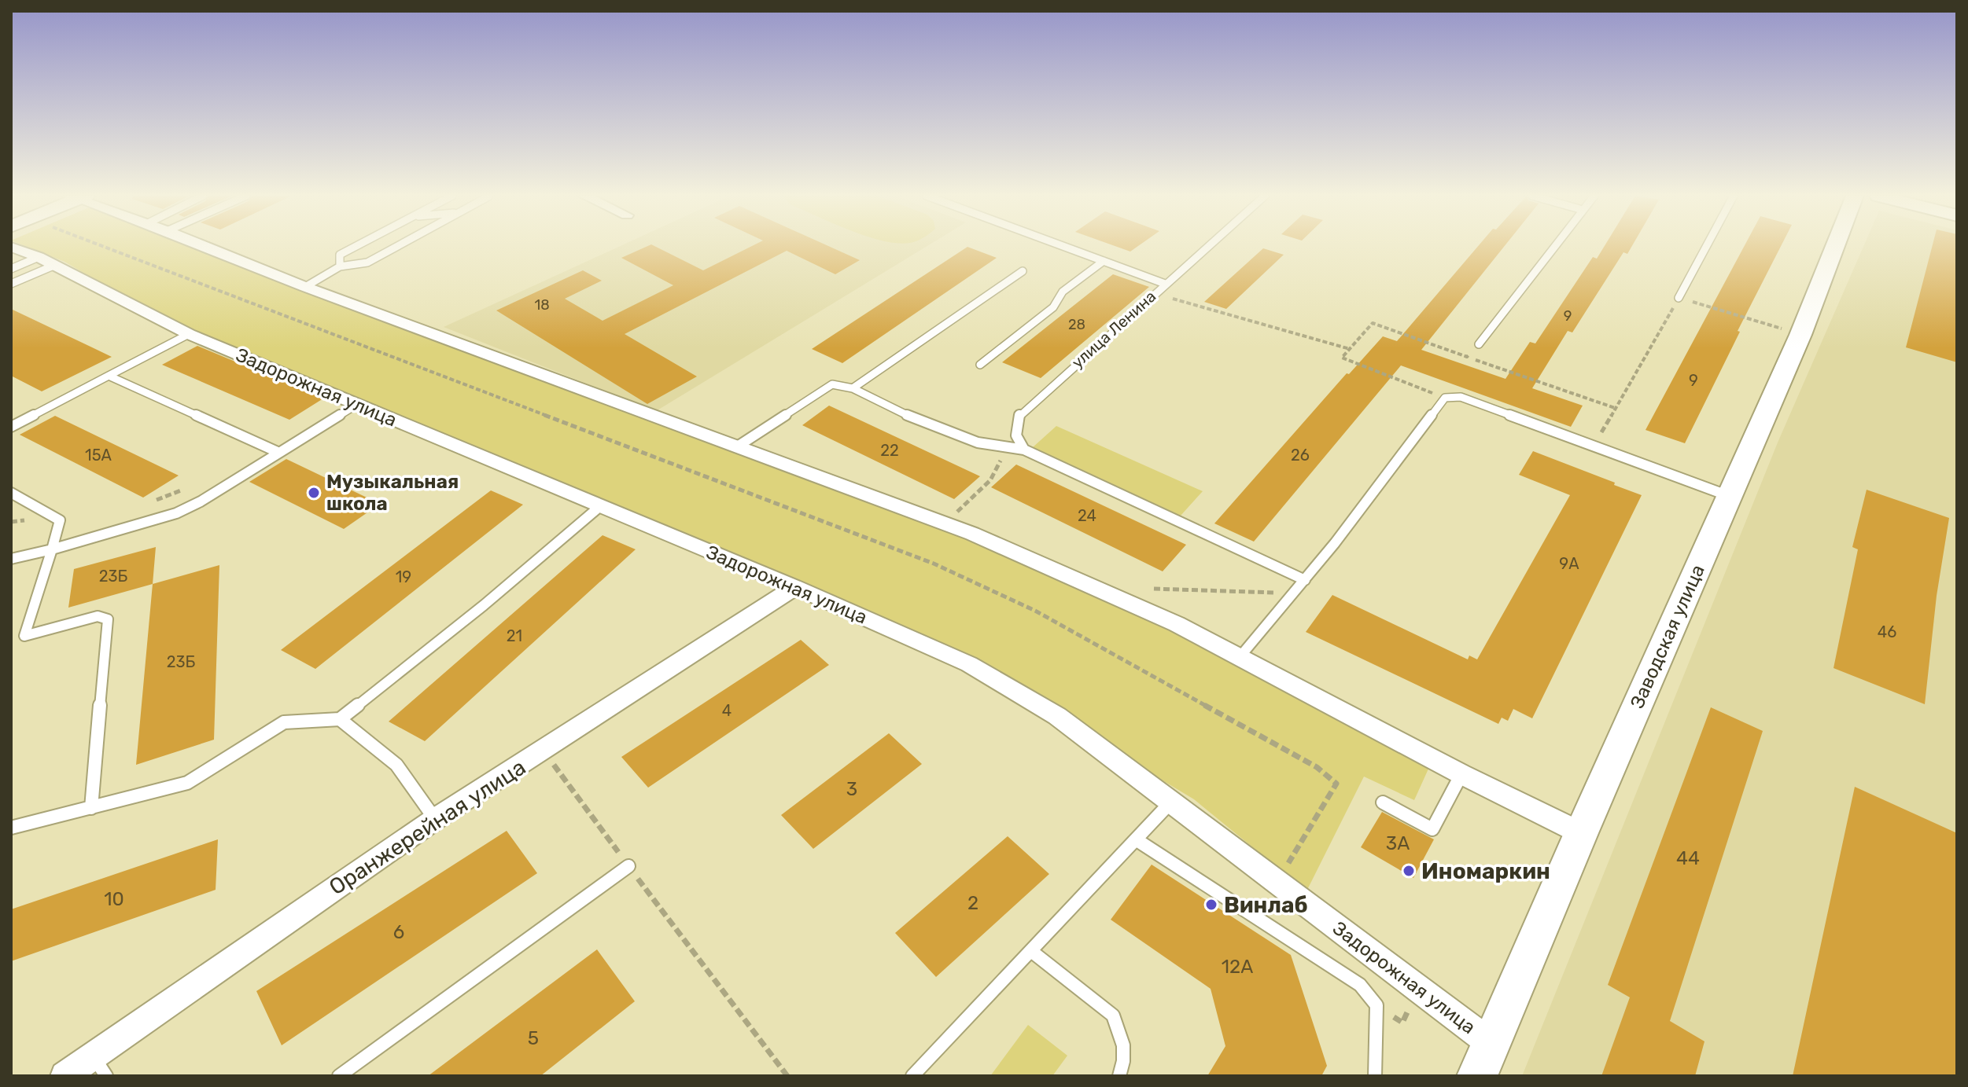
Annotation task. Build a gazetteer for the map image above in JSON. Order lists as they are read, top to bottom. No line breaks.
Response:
{"streets":{"street":["Задорожная улица","Заводская улица","Оранжерейная улица"],"lane":["улица Ленина"]},"crossings":[["Задорожная улица","Заводская улица"],["Задорожная улица","Оранжерейная улица"]],"places":["Музыкальная школа","Иномаркин","Винлаб"],"house_numbers":["18","9","28","9","22","15А","26","24","9А","23Б","19","46","21","23Б","4","3","3А","44","10","2","6","12А","5"]}
